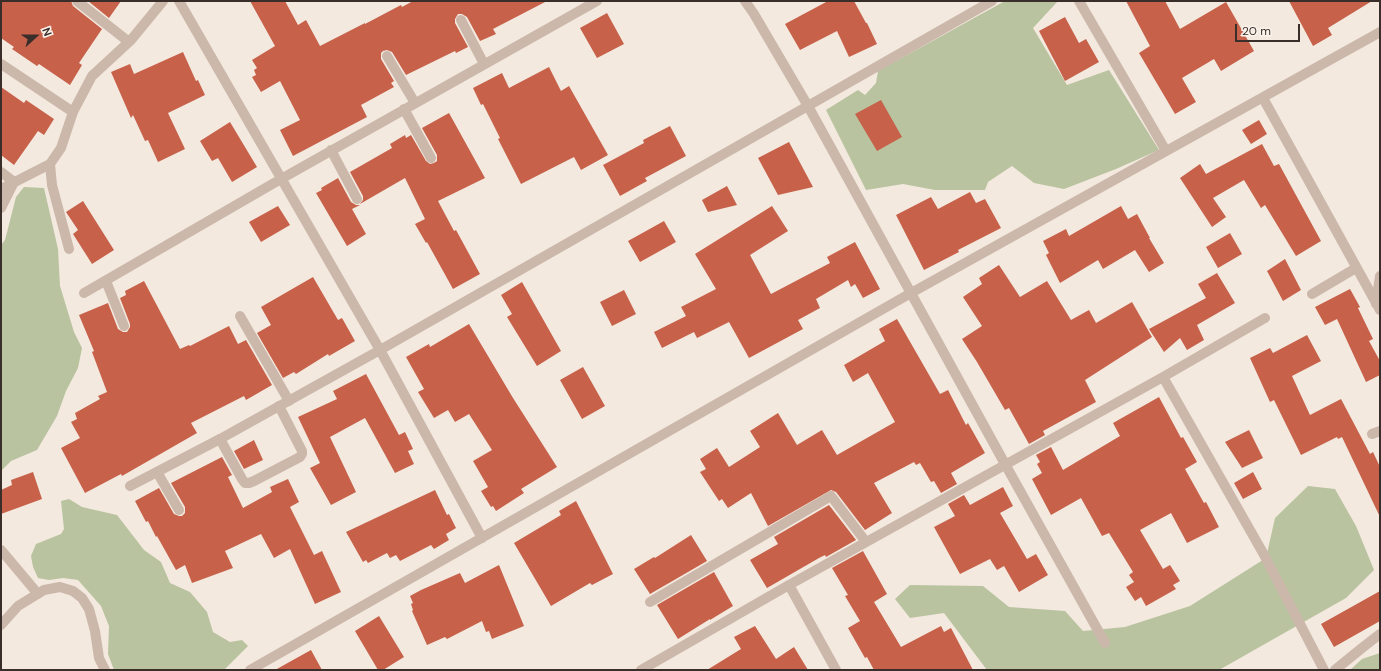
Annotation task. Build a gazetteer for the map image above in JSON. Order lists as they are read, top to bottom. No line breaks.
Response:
{"scale_bar":"20 m","north":"right"}
